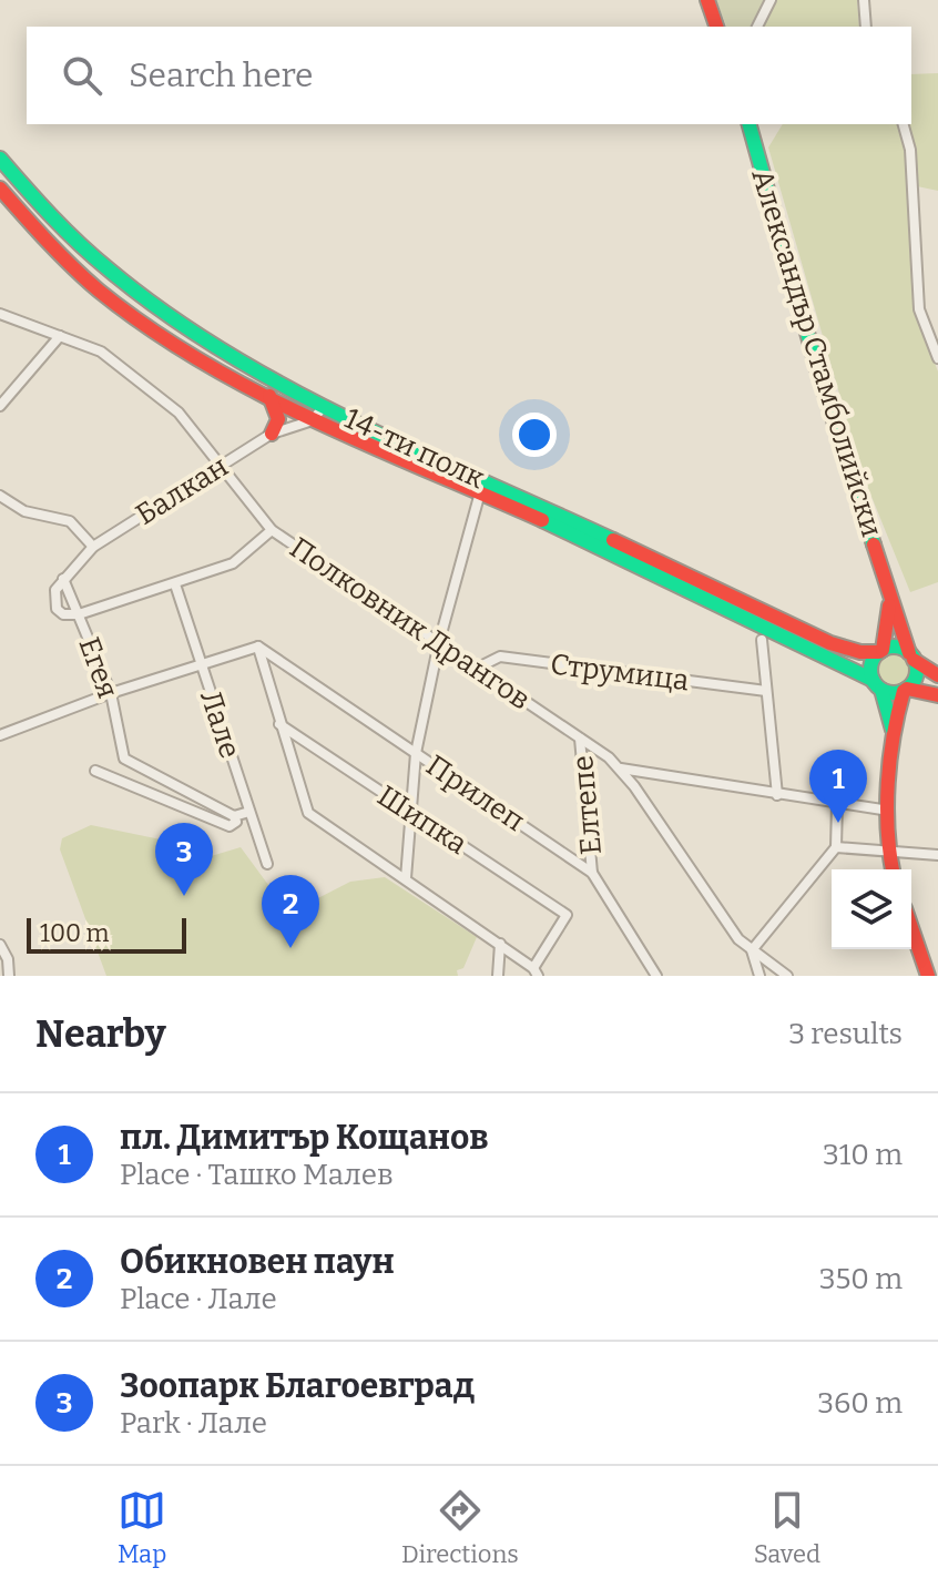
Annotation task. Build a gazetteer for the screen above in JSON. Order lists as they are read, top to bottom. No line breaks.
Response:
{"streets":{"street":["Александър Стамболийски","14-ти полк","Балкан","Полковник Дрангов","Егея","Струмица","Лале","Прилеп","Елтепе","Шипка"]},"crossings":[["Александър Стамболийски","14-ти полк"],["14-ти полк","Балкан"],["Балкан","Полковник Дрангов"],["Балкан","Егея"],["Полковник Дрангов","Струмица"],["Полковник Дрангов","Елтепе"],["Прилеп","Елтепе"]],"scale_bar":"100 m","page":{"search":"Search here","pins":["1","3","2"],"scale":"100 m","heading":["Nearby","3 results"],"list":[{"mark":"1","name":"пл. Димитър Кощанов","note":"Place · Ташко Малев","value":"310 m"},{"mark":"2","name":"Обикновен паун","note":"Place · Лале","value":"350 m"},{"mark":"3","name":"Зоопарк Благоевград","note":"Park · Лале","value":"360 m"}],"nav":["Map","Directions","Saved"]}}
